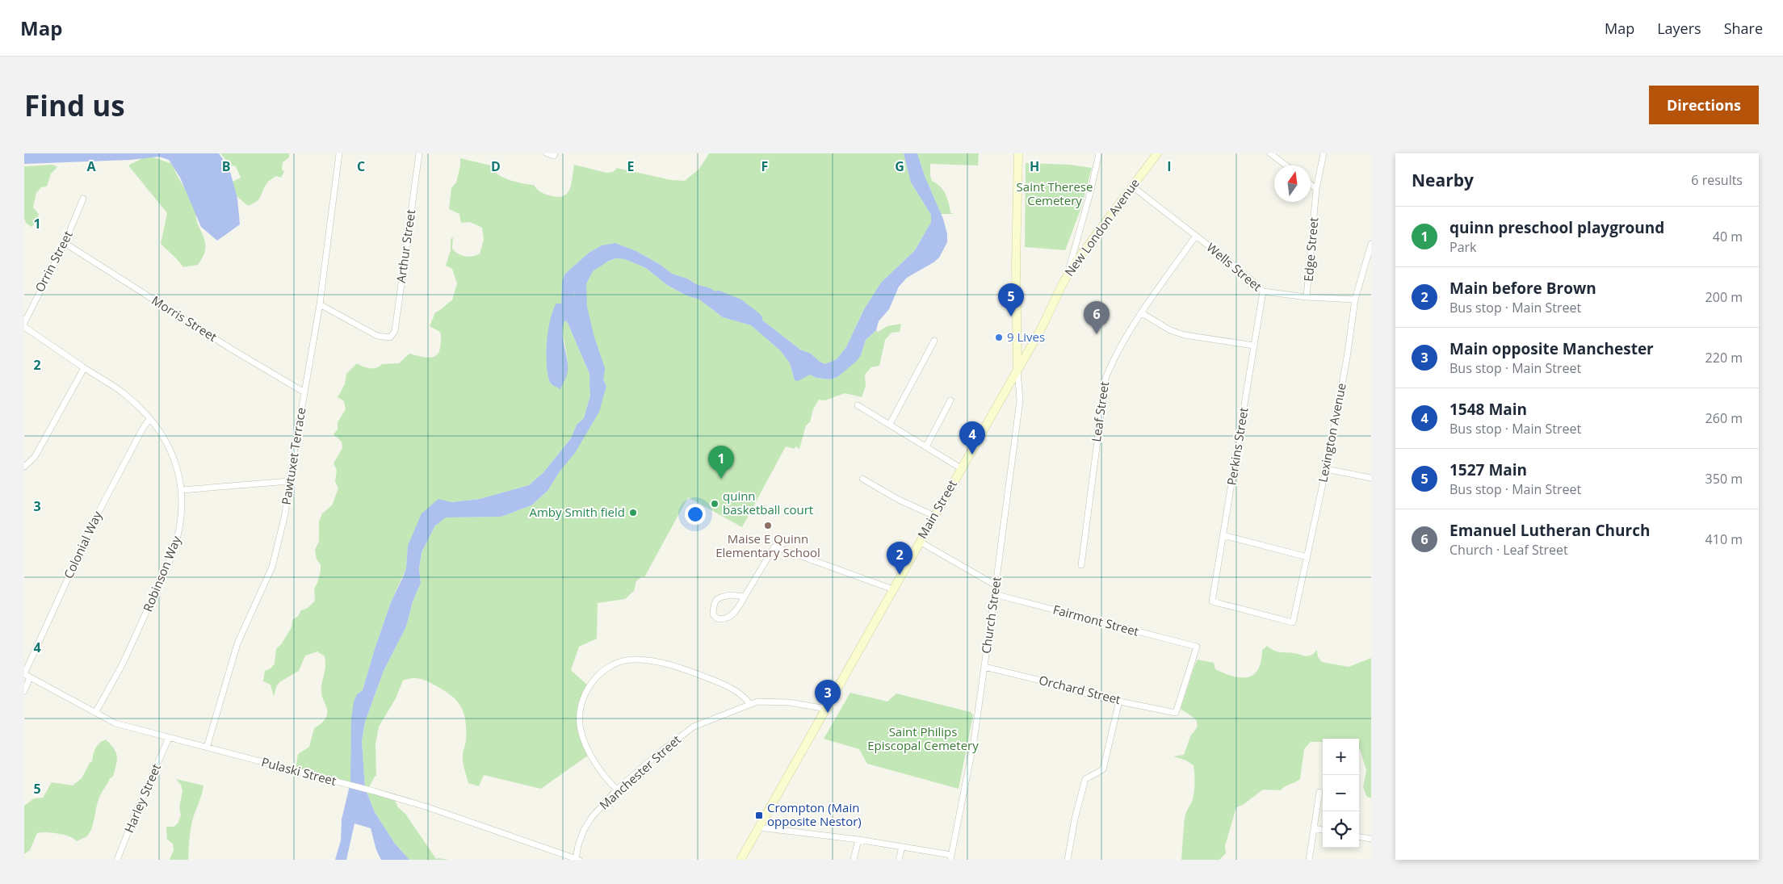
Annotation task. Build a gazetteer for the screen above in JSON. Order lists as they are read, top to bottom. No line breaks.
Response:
{"streets":{"main road":["New London Avenue","Main Street"],"street":["Arthur Street","Edge Street","Orrin Street","Wells Street","Morris Street","Leaf Street","Lexington Avenue","Perkins Street","Pawtuxet Terrace","Colonial Way","Robinson Way","Church Street","Fairmont Street","Orchard Street","Pulaski Street","Manchester Street","Harley Street"]},"crossings":[["New London Avenue","Wells Street"],["New London Avenue","Main Street"],["New London Avenue","Church Street"],["Arthur Street","Pawtuxet Terrace"],["Edge Street","Wells Street"],["Orrin Street","Morris Street"],["Wells Street","Leaf Street"],["Wells Street","Lexington Avenue"],["Wells Street","Perkins Street"],["Morris Street","Pawtuxet Terrace"],["Lexington Avenue","Perkins Street"],["Pawtuxet Terrace","Pulaski Street"],["Main Street","Church Street"],["Main Street","Manchester Street"],["Colonial Way","Robinson Way"],["Colonial Way","Pulaski Street"],["Robinson Way","Pulaski Street"],["Church Street","Fairmont Street"],["Church Street","Orchard Street"],["Fairmont Street","Orchard Street"],["Pulaski Street","Manchester Street"],["Pulaski Street","Harley Street"]],"parks":["Saint Therese Cemetery","Saint Philips Episcopal Cemetery"],"places":{"other":["9 Lives","quinn basketball court","Amby Smith field","Maise E Quinn Elementary School"],"transit":["Crompton (Main opposite Nestor)"]},"north":"top","page":{"header":"Map","nav":["Map","Layers","Share"],"buttons":"Directions","title":"Find us","heading":["Nearby","6 results"],"list":[{"mark":"1","name":"quinn preschool playground","note":"Park","value":"40 m"},{"mark":"2","name":"Main before Brown","note":"Bus stop · Main Street","value":"200 m"},{"mark":"3","name":"Main opposite Manchester","note":"Bus stop · Main Street","value":"220 m"},{"mark":"4","name":"1548 Main","note":"Bus stop · Main Street","value":"260 m"},{"mark":"5","name":"1527 Main","note":"Bus stop · Main Street","value":"350 m"},{"mark":"6","name":"Emanuel Lutheran Church","note":"Church · Leaf Street","value":"410 m"}],"pins":["5","6","4","1","2","3"],"map_buttons":["+","−"]},"grid":{"columns":["A","B","C","D","E","F","G","H","I"],"rows":["1","2","3","4","5"]}}
